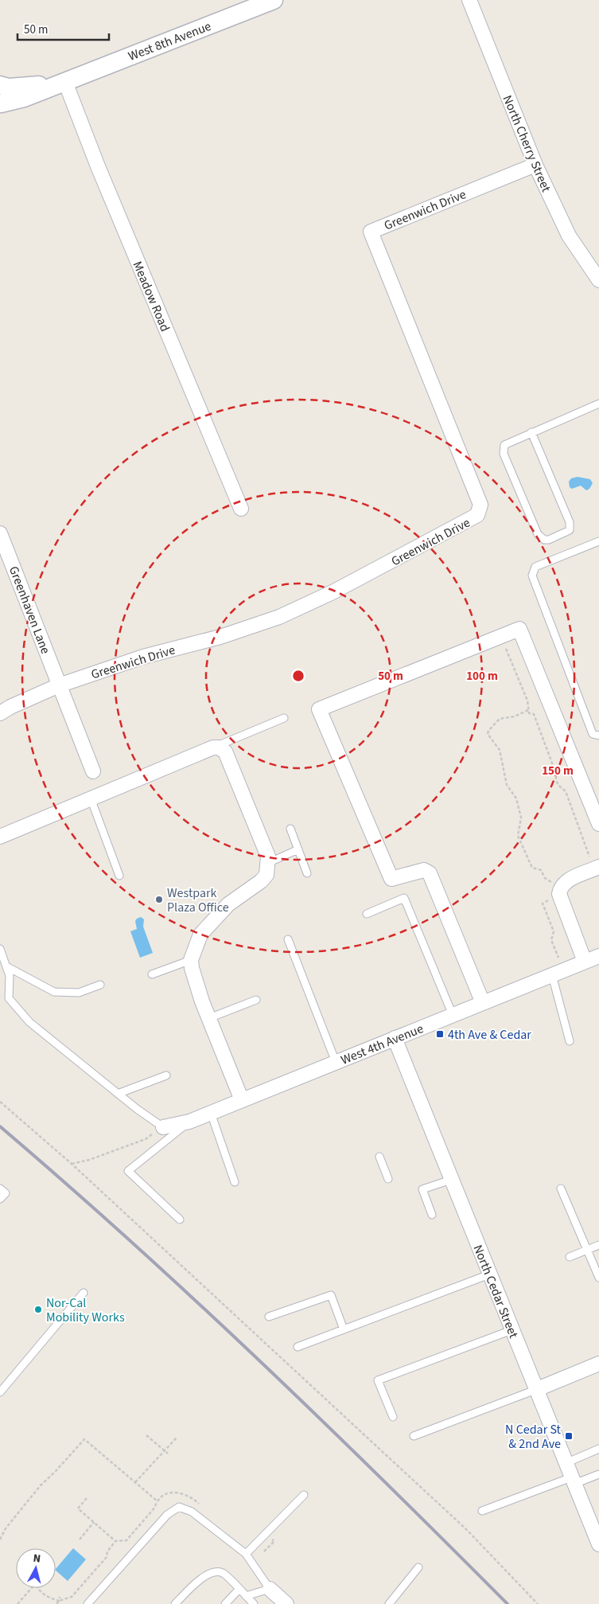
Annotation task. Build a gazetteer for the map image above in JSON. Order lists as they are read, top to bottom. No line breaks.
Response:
{"streets":{"street":["West 8th Avenue","North Cherry Street","Greenwich Drive","Meadow Road","Greenhaven Lane","West 4th Avenue","North Cedar Street"]},"crossings":[["West 8th Avenue","Meadow Road"],["North Cherry Street","Greenwich Drive"],["Greenwich Drive","Greenhaven Lane"],["West 4th Avenue","North Cedar Street"]],"places":{"other":["Westpark Plaza Office","Nor-Cal Mobility Works"],"transit":["4th Ave & Cedar","N Cedar St & 2nd Ave"]},"scale_bar":"50 m","north":"top","rings":["50 m","100 m","150 m"]}
